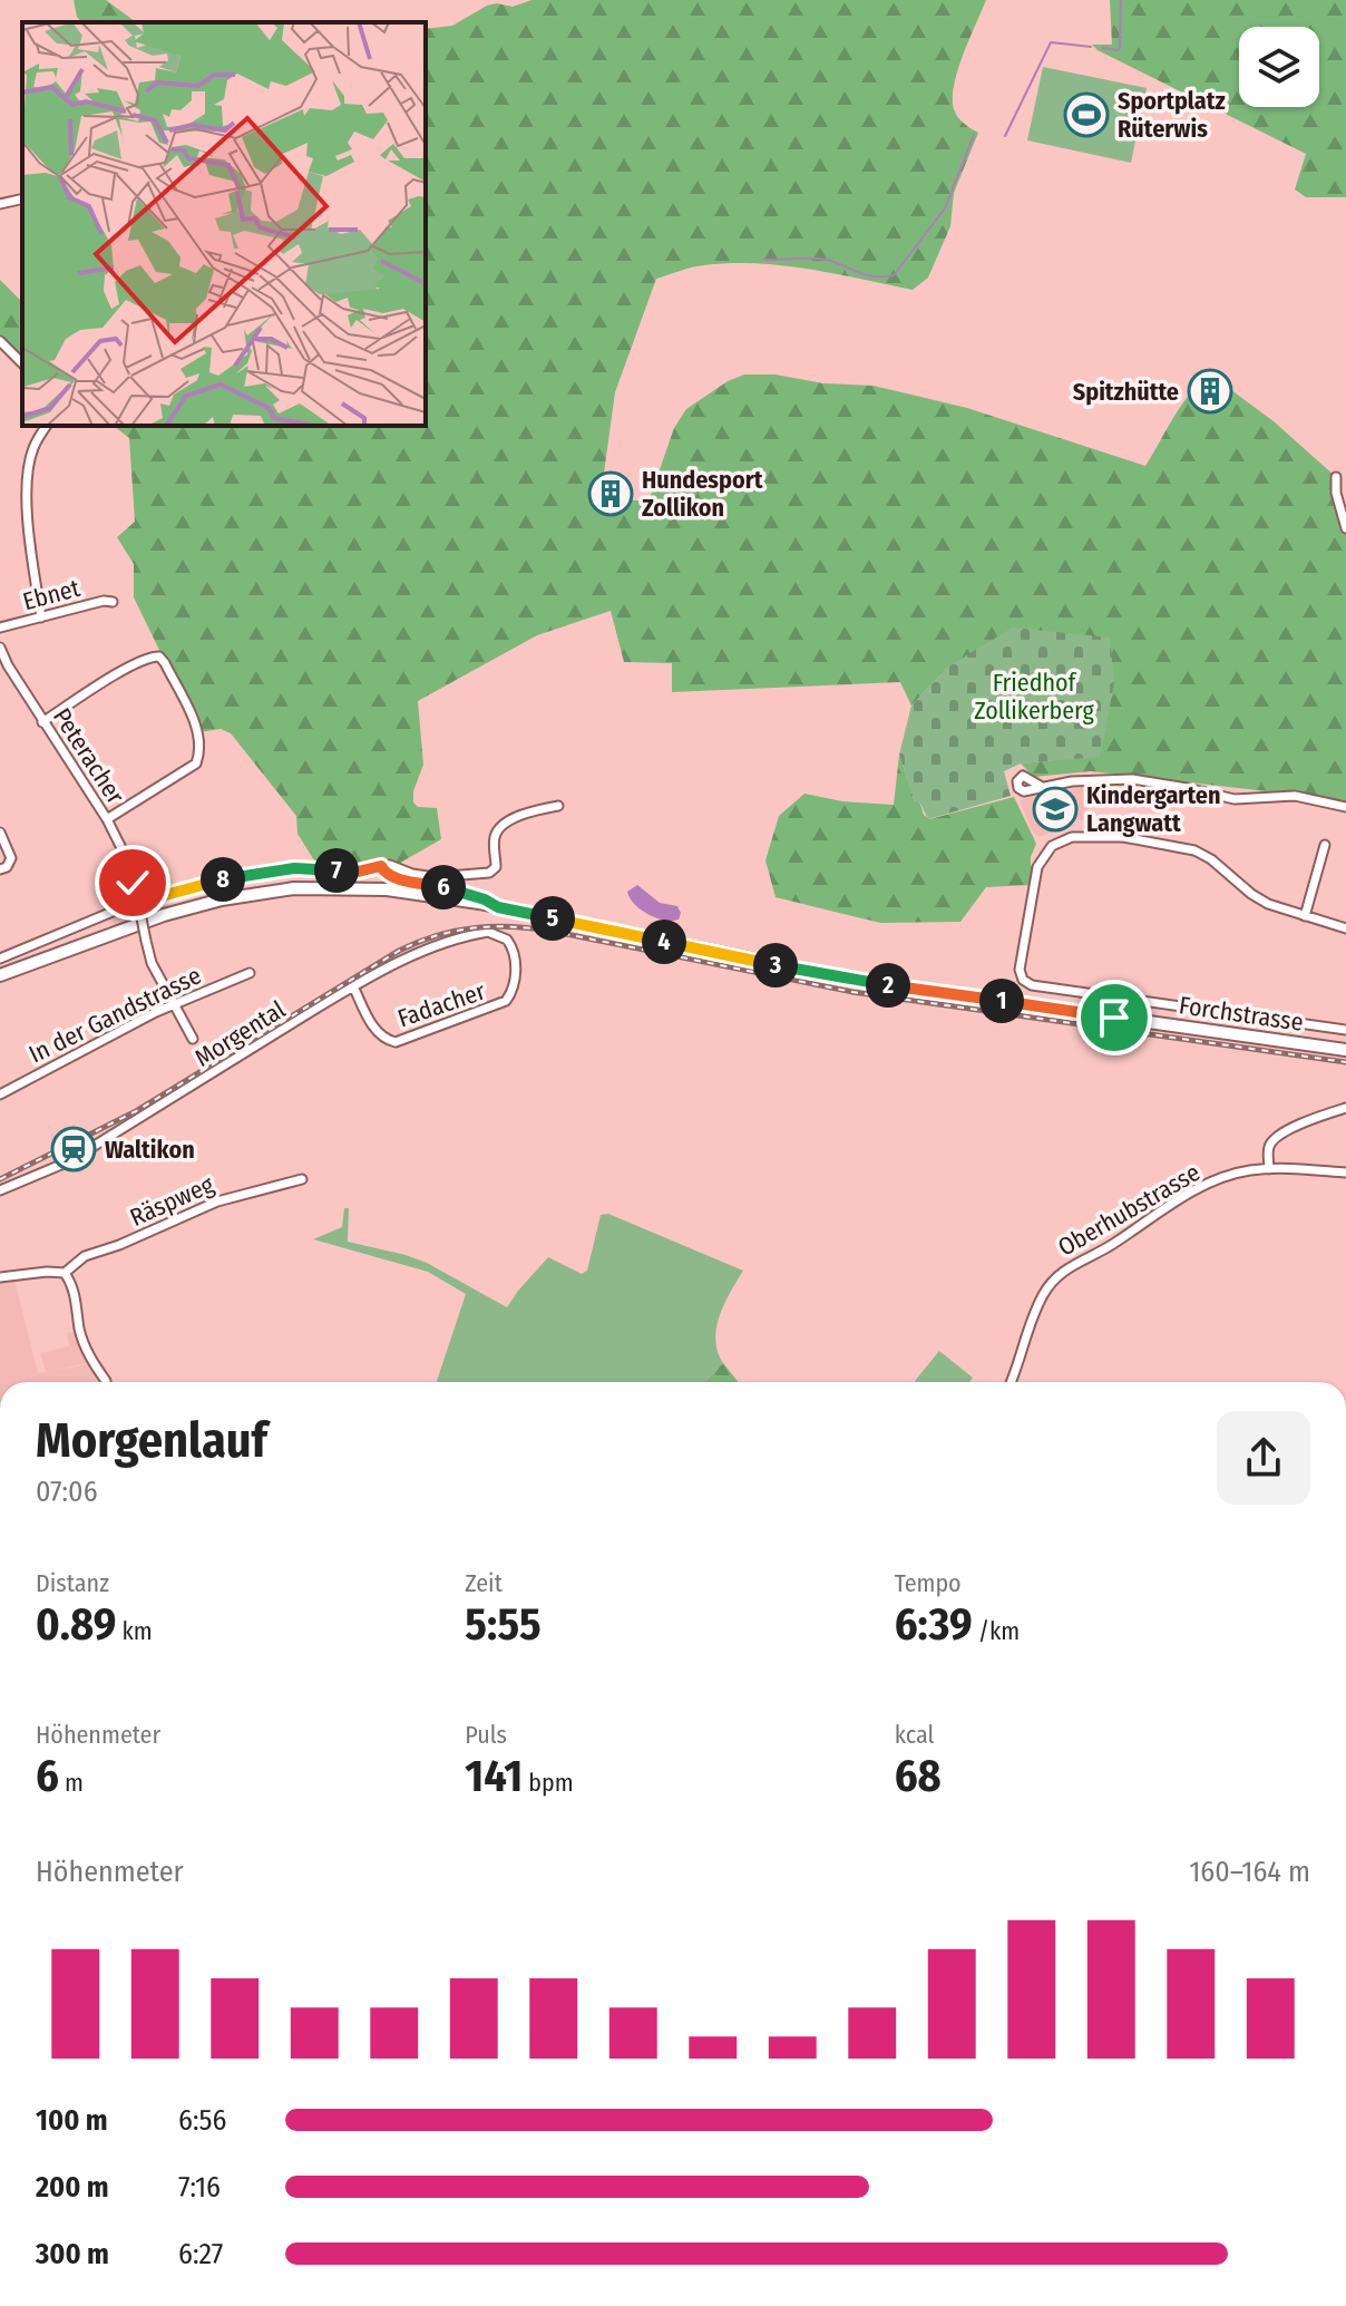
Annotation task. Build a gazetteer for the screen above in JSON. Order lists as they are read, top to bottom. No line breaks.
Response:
{"streets":{"main road":["Forchstrasse"],"street":["Ebnet","Peteracher","Fadacher","In der Gandstrasse","Morgental","Räspweg","Oberhubstrasse"]},"crossings":[["Peteracher","In der Gandstrasse"],["Fadacher","Morgental"]],"parks":["Friedhof Zollikerberg"],"places":{"sports":["Sportplatz Rüterwis"],"building":["Spitzhütte","Hundesport Zollikon"],"school or university":["Kindergarten Langwatt"],"station":["Waltikon"]},"page":{"pins":["7","8","6","5","4","3","2","1"],"heading":["Morgenlauf","07:06"],"stats":[["Distanz","0.89 km"],["Zeit","5:55"],["Tempo","6:39 /km"],["Höhenmeter","6 m"],["Puls","141 bpm"],["kcal","68"]],"chart":["Höhenmeter","160–164 m"],"list":[{"name":"100 m","note":"6:56"},{"name":"200 m","note":"7:16"},{"name":"300 m","note":"6:27"}]}}
